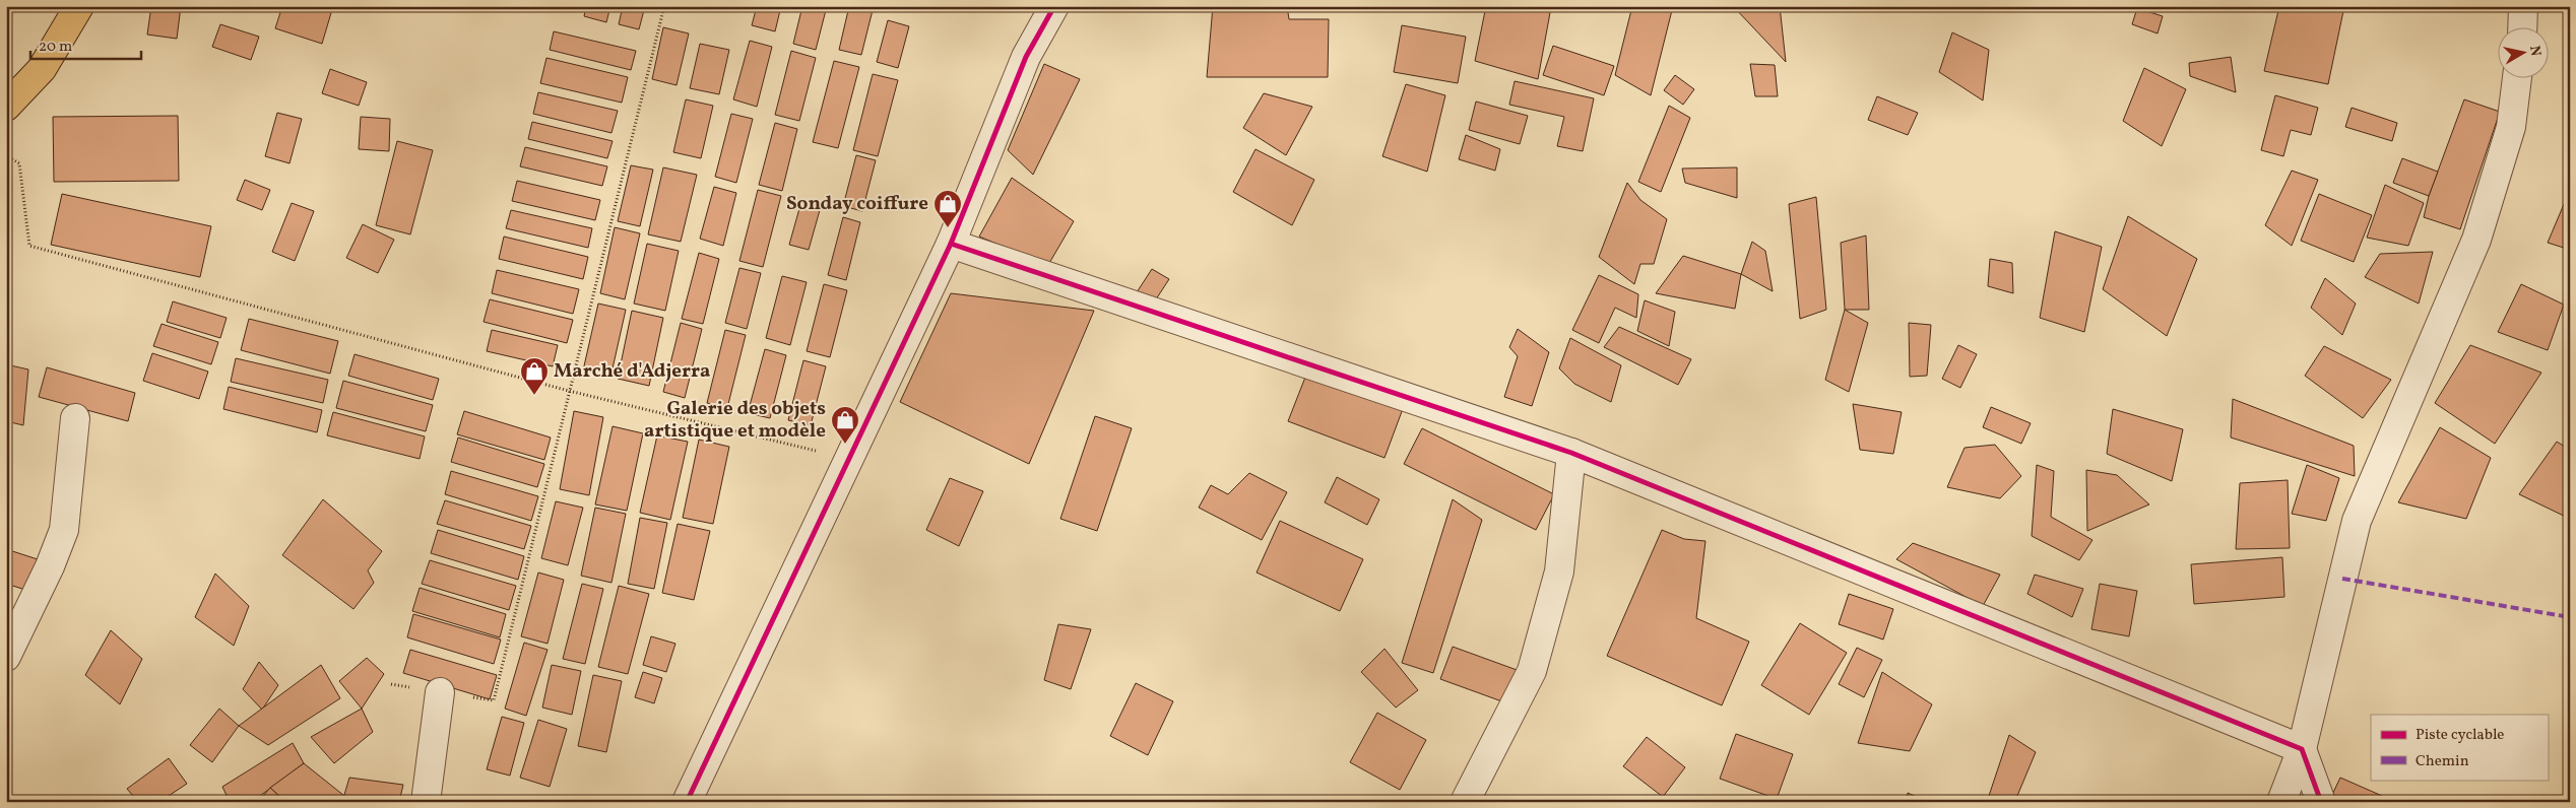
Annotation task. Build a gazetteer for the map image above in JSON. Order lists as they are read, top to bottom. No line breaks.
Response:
{"places":{"shop":["Sonday coiffure","Marché d'Adjerra","Galerie des objets artistique et modèle"]},"legend":["Piste cyclable","Chemin"],"scale_bar":"20 m","north":"right"}
